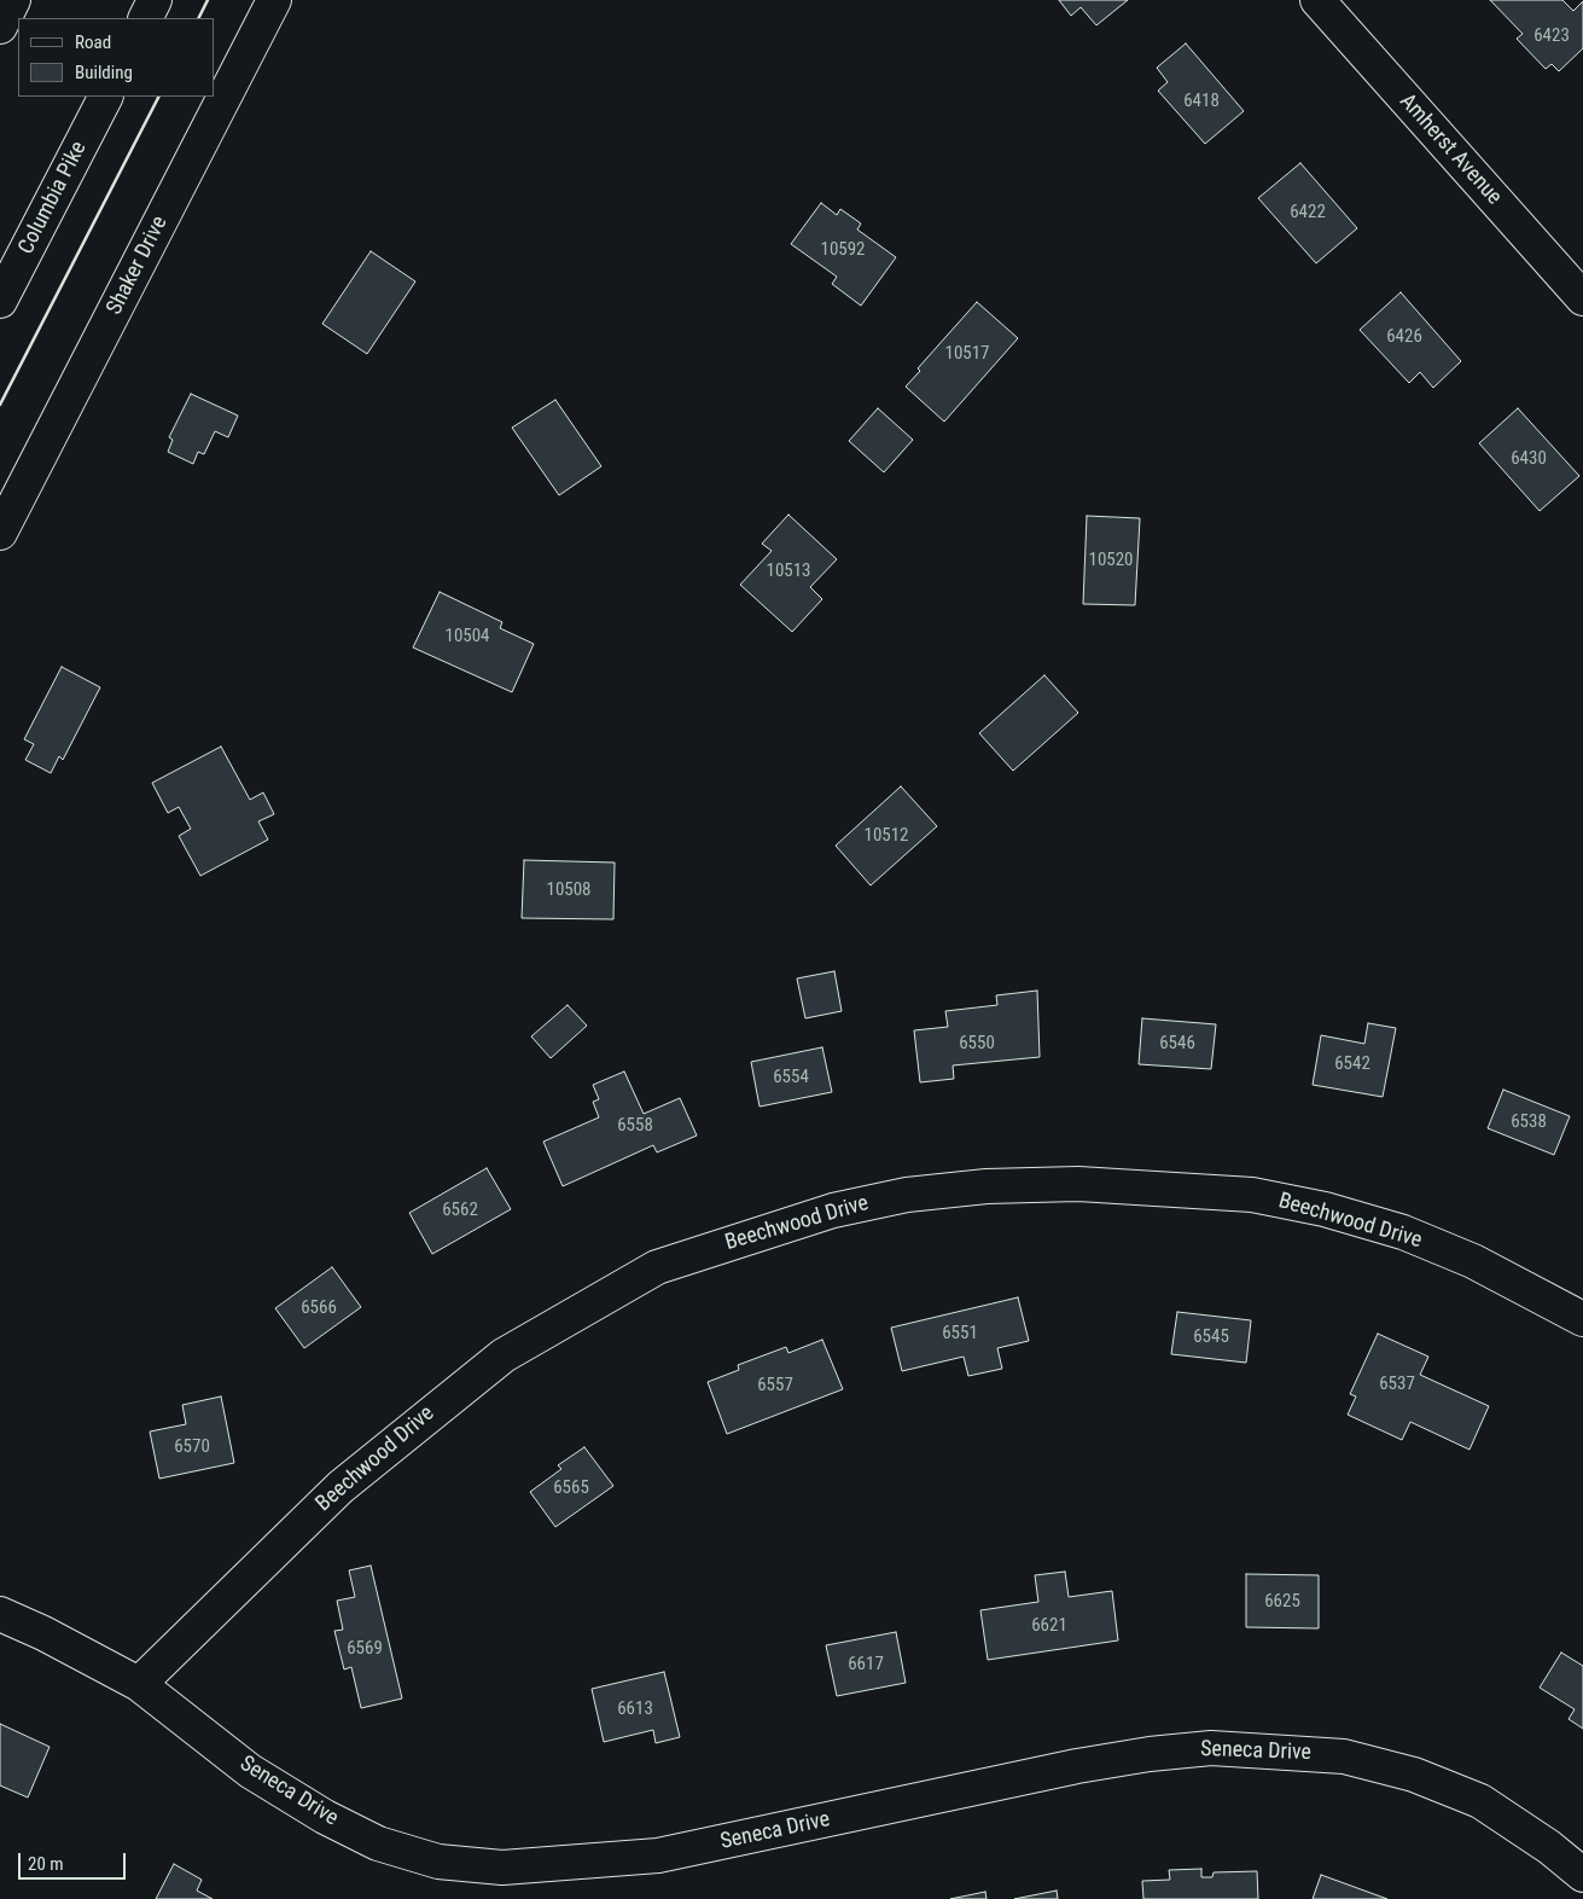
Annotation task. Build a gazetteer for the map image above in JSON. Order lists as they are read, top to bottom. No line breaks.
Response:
{"streets":{"main road":["Amherst Avenue","Columbia Pike","Shaker Drive","Beechwood Drive","Seneca Drive"]},"crossings":[["Beechwood Drive","Seneca Drive"]],"house_numbers":["6423","6418","6422","10592","6426","10517","6430","10520","10513","10504","10512","10508","6550","6546","6542","6554","6538","6558","6562","6566","6551","6545","6537","6557","6570","6565","6625","6621","6569","6617","6613"],"legend":["Road","Building"],"scale_bar":"20 m"}
